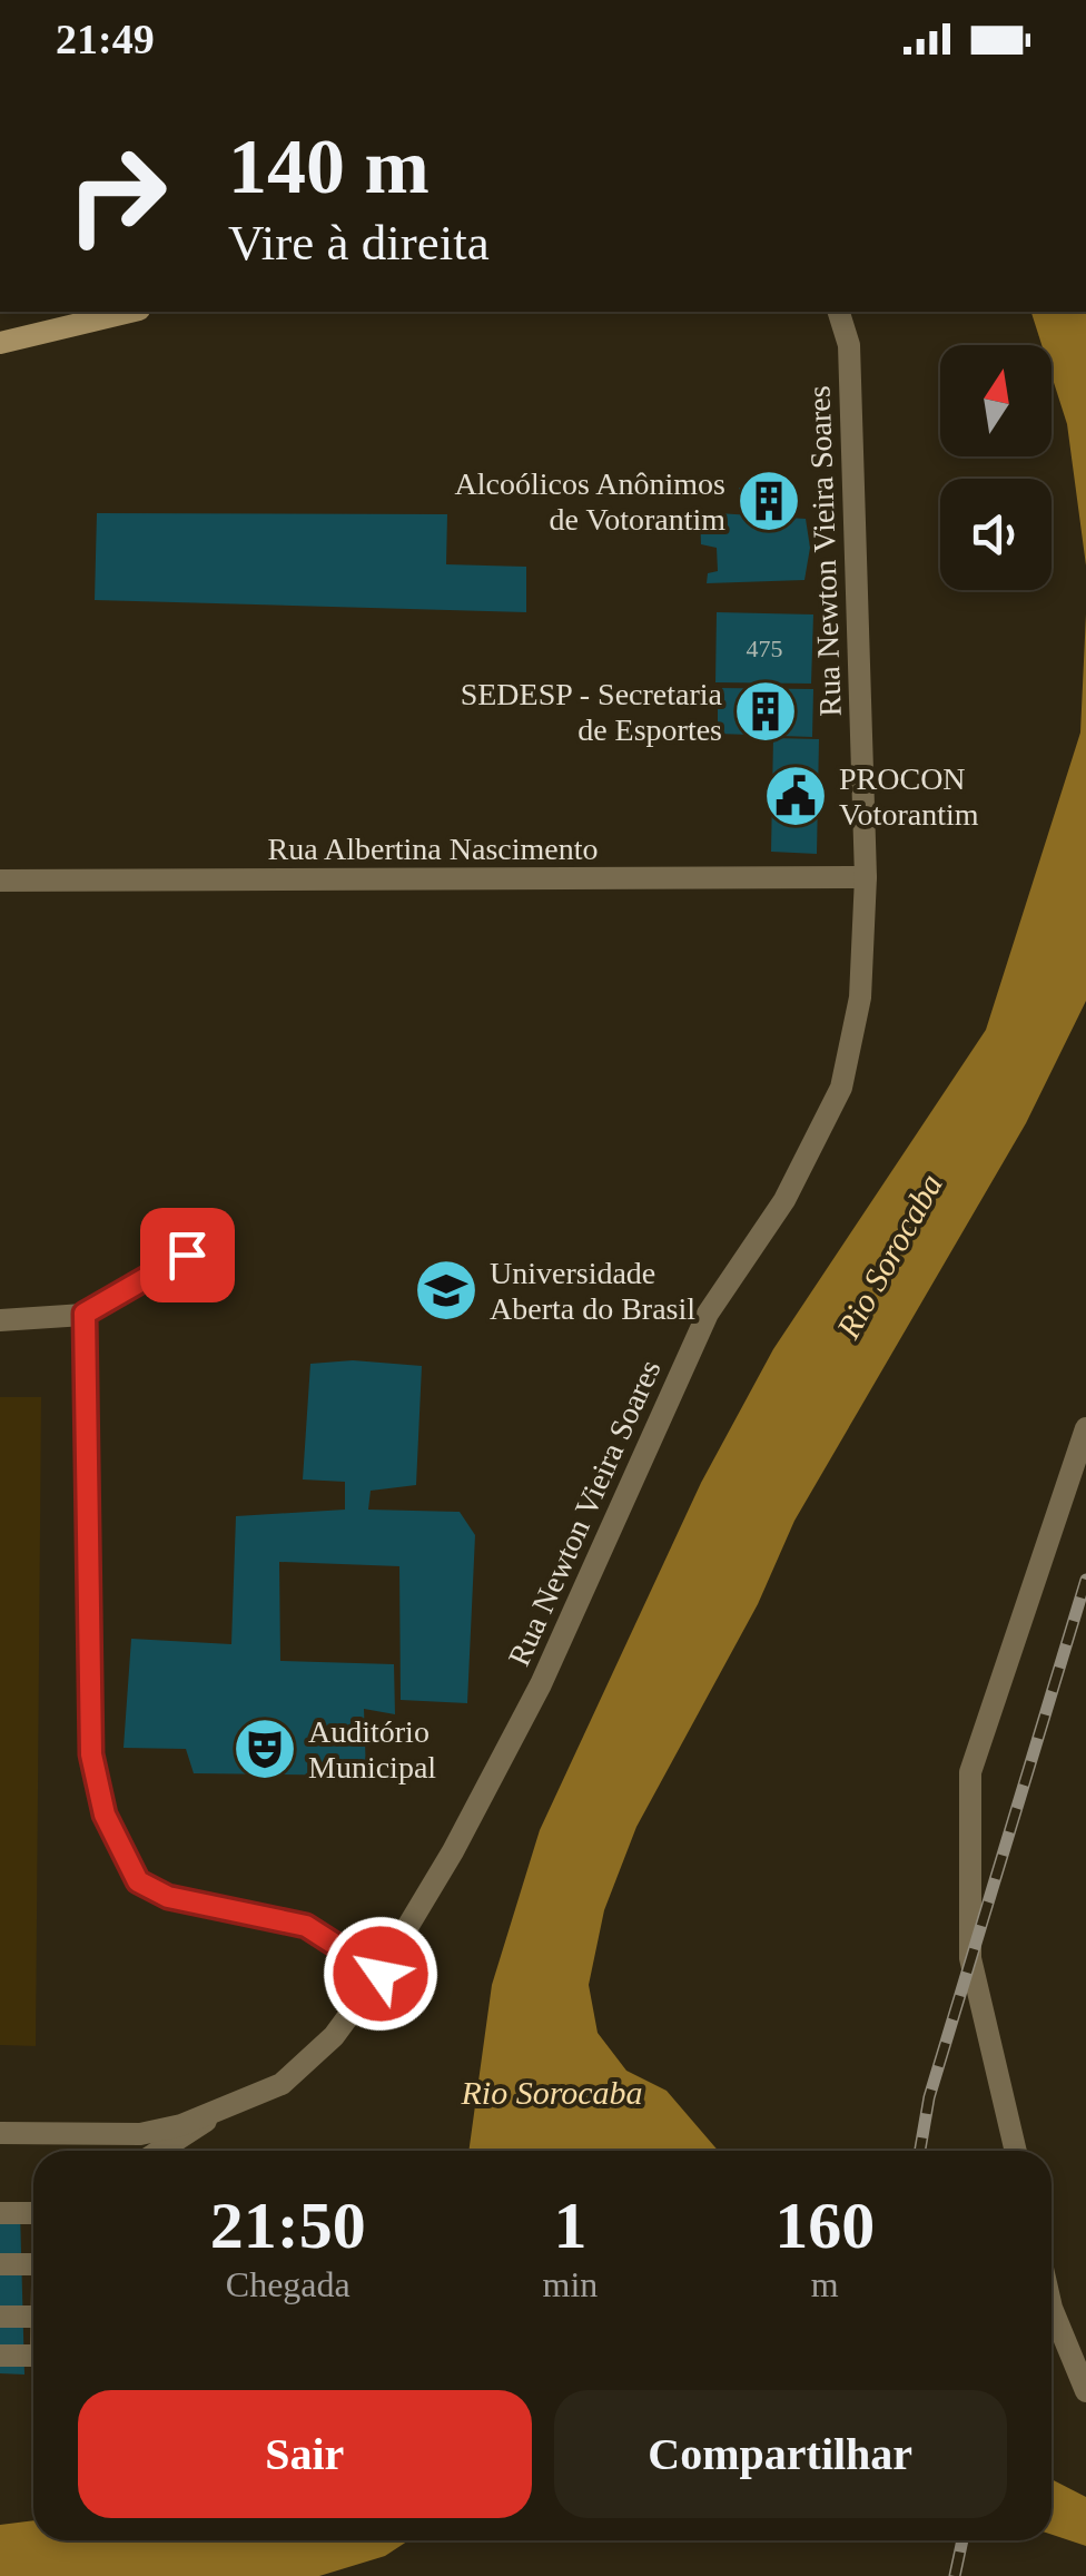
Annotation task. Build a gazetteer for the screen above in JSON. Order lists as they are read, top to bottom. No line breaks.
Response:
{"streets":{"street":["Rua Newton Vieira Soares","Rua Albertina Nascimento"]},"crossings":[["Rua Newton Vieira Soares","Rua Albertina Nascimento"]],"water":["Rio Sorocaba"],"places":{"building":["Alcoólicos Anônimos de Votorantim","SEDESP - Secretaria de Esportes"],"public building":["PROCON Votorantim"],"school or university":["Universidade Aberta do Brasil"],"theatre":["Auditório Municipal"]},"house_numbers":["475"],"north":"top","page":{"status":"21:49","turn":["140 m","Vire à direita"],"eta":["21:50","Chegada","1","min","160","m"],"buttons":["Sair","Compartilhar"]}}
